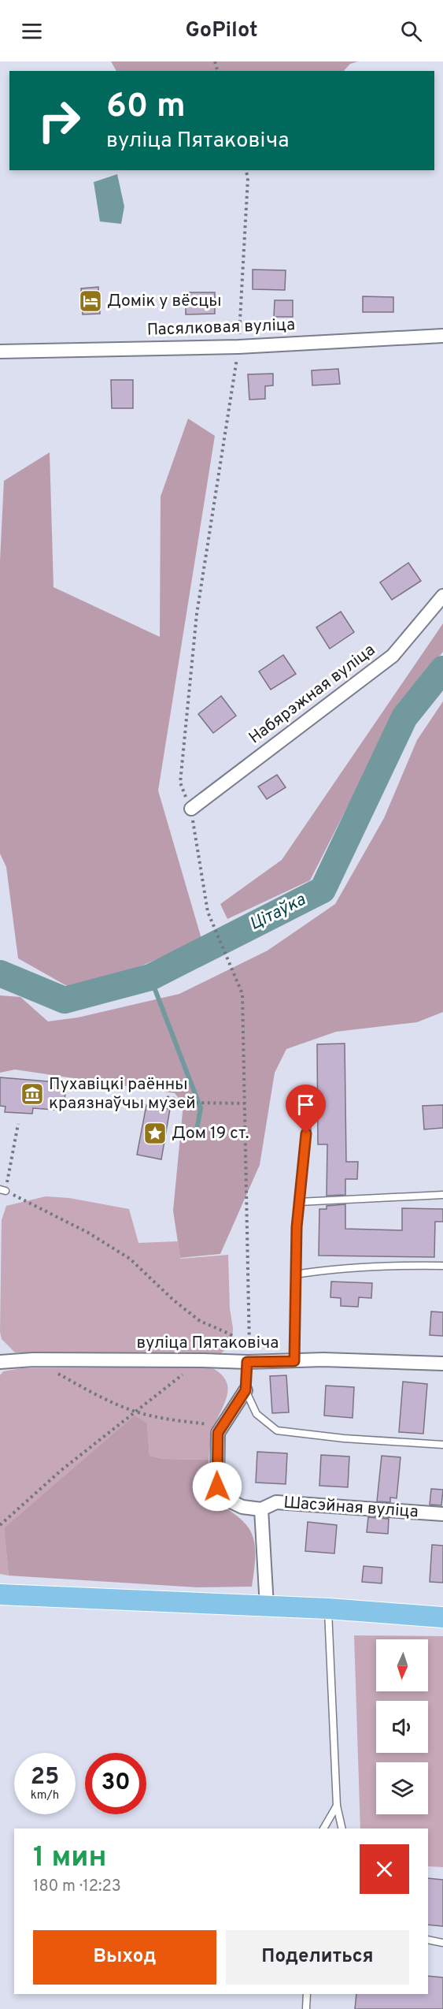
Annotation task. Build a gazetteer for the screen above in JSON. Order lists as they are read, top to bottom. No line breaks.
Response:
{"streets":{"street":["Пасялковая вуліца","Набярэжная вуліца","вуліца Пятаковіча","Шасэйная вуліца"]},"water":["Цітаўка"],"places":{"hotel":["Домік у вёсцы"],"museum":["Пухавіцкі раённы краязнаўчы музей"],"place":["Дом 19 ст."]},"north":"bottom","page":{"header":"GoPilot","turn":["60 m","вуліца Пятаковіча"],"speed":"25 km/h","limit":"30","heading":["1 мин","180 m · 12:23"],"buttons":["Выход","Поделиться"]}}
